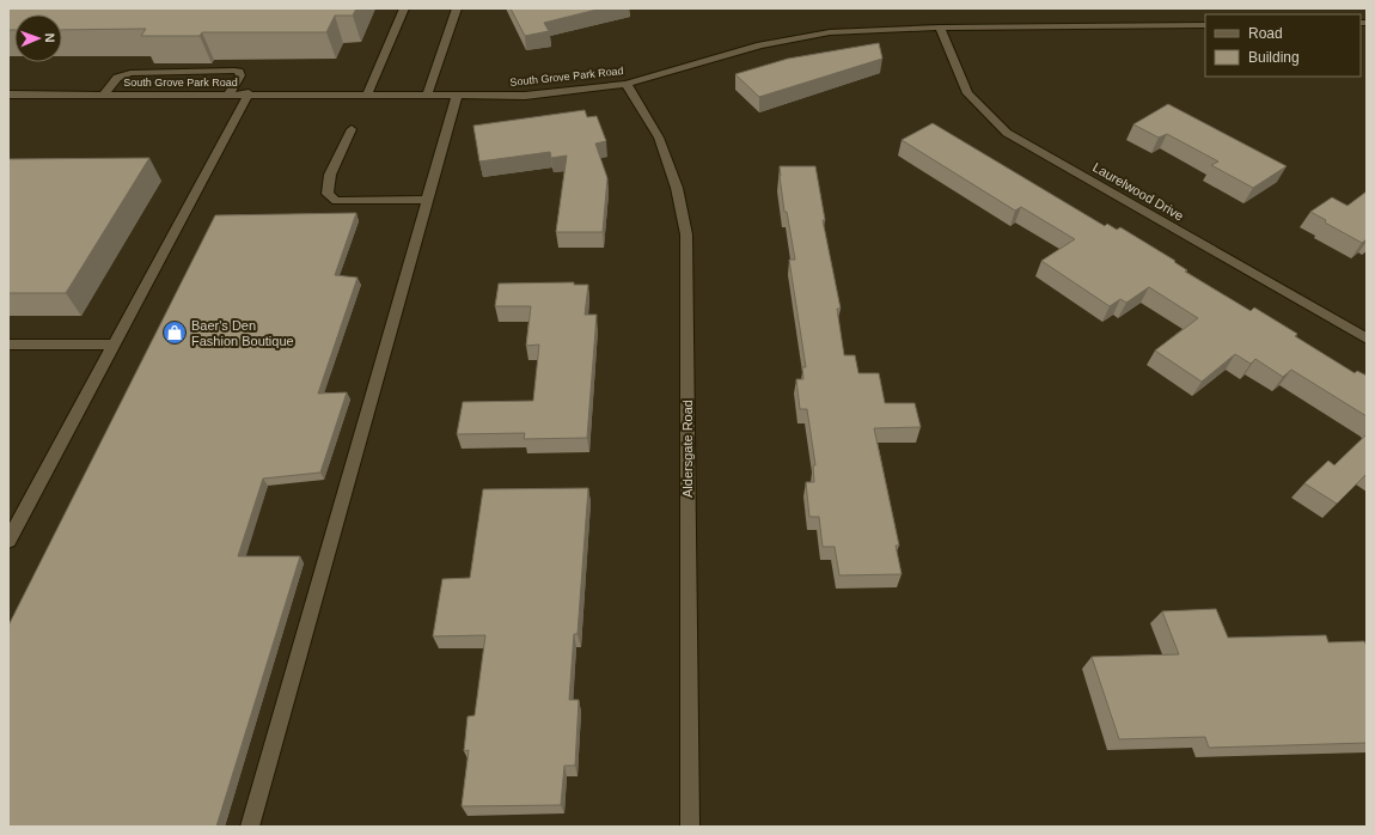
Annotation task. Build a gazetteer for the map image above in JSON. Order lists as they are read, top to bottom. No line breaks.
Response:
{"streets":{"street":["South Grove Park Road","Laurelwood Drive","Aldersgate Road"]},"crossings":[["South Grove Park Road","Laurelwood Drive"],["South Grove Park Road","Aldersgate Road"]],"places":{"shop":["Baer's Den Fashion Boutique"]},"legend":["Road","Building"],"north":"right"}
